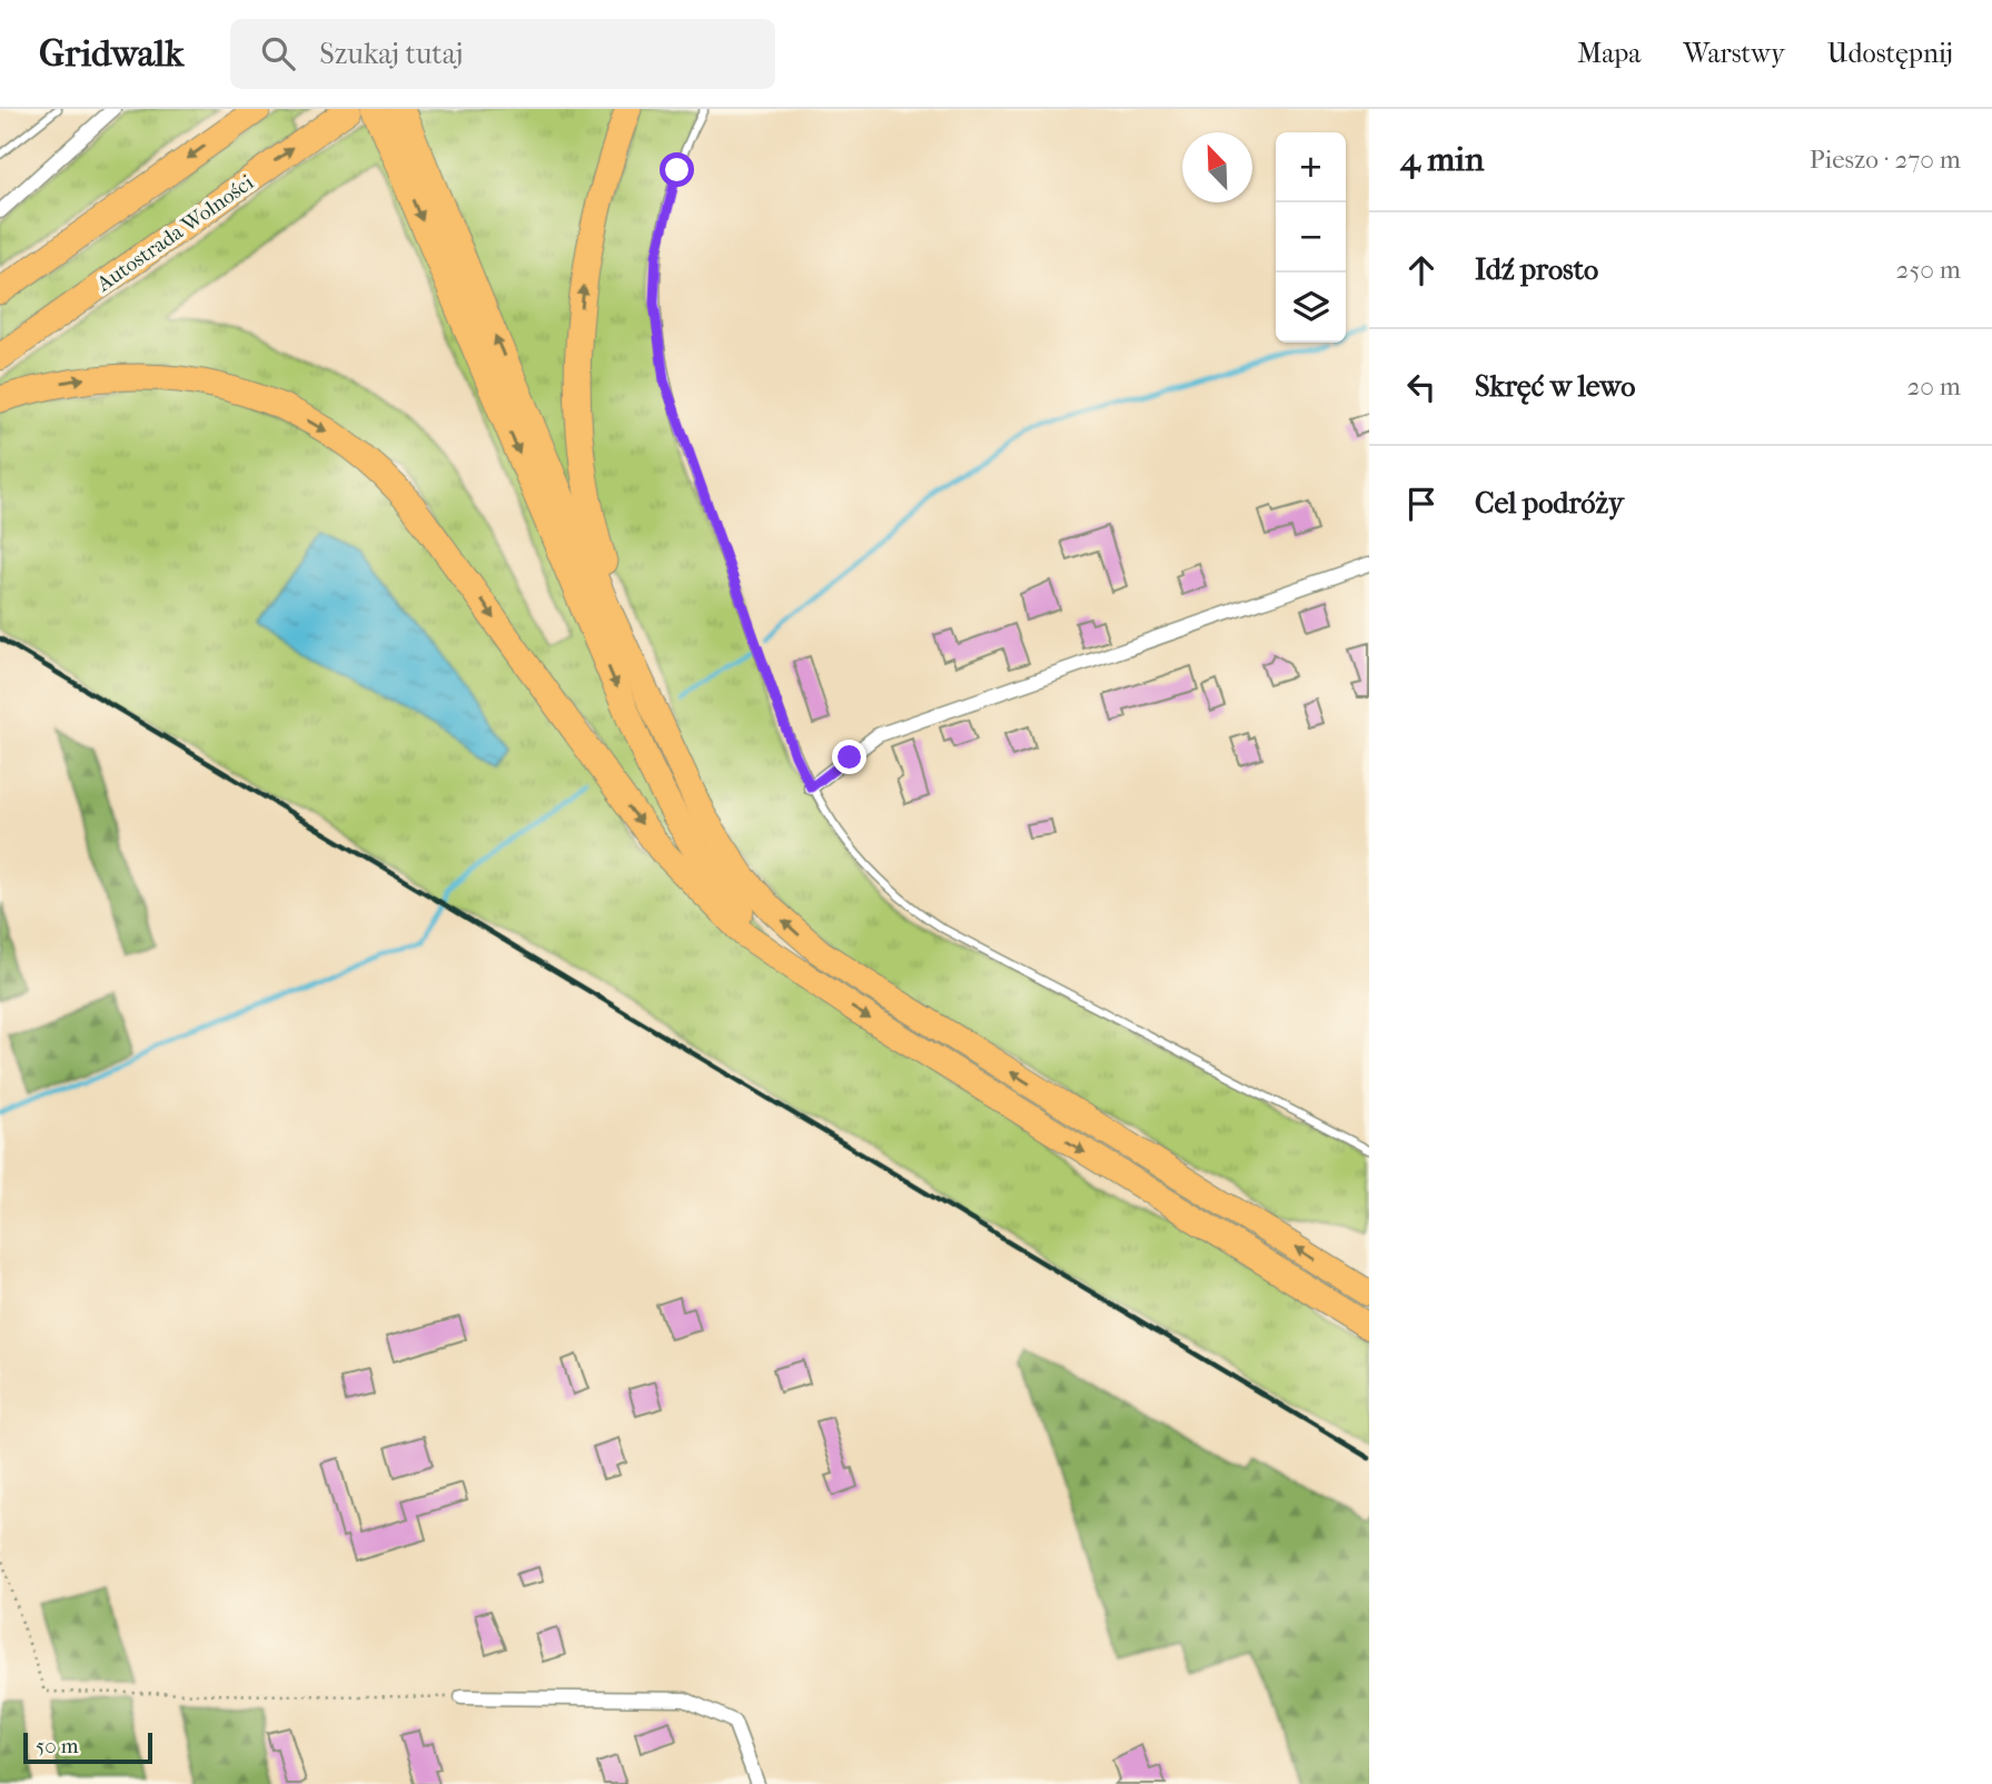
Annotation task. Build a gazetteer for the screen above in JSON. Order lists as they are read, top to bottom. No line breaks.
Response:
{"streets":{"highway":["Autostrada Wolności"]},"scale_bar":"50 m","north":"top left","page":{"header":"Gridwalk","search":"Szukaj tutaj","nav":["Mapa","Warstwy","Udostępnij"],"heading":["4 min","Pieszo · 270 m"],"map_buttons":["+","−"],"list":[["Idź prosto","250 m"],["Skręć w lewo","20 m"],"Cel podróży"],"scale":"50 m"}}
